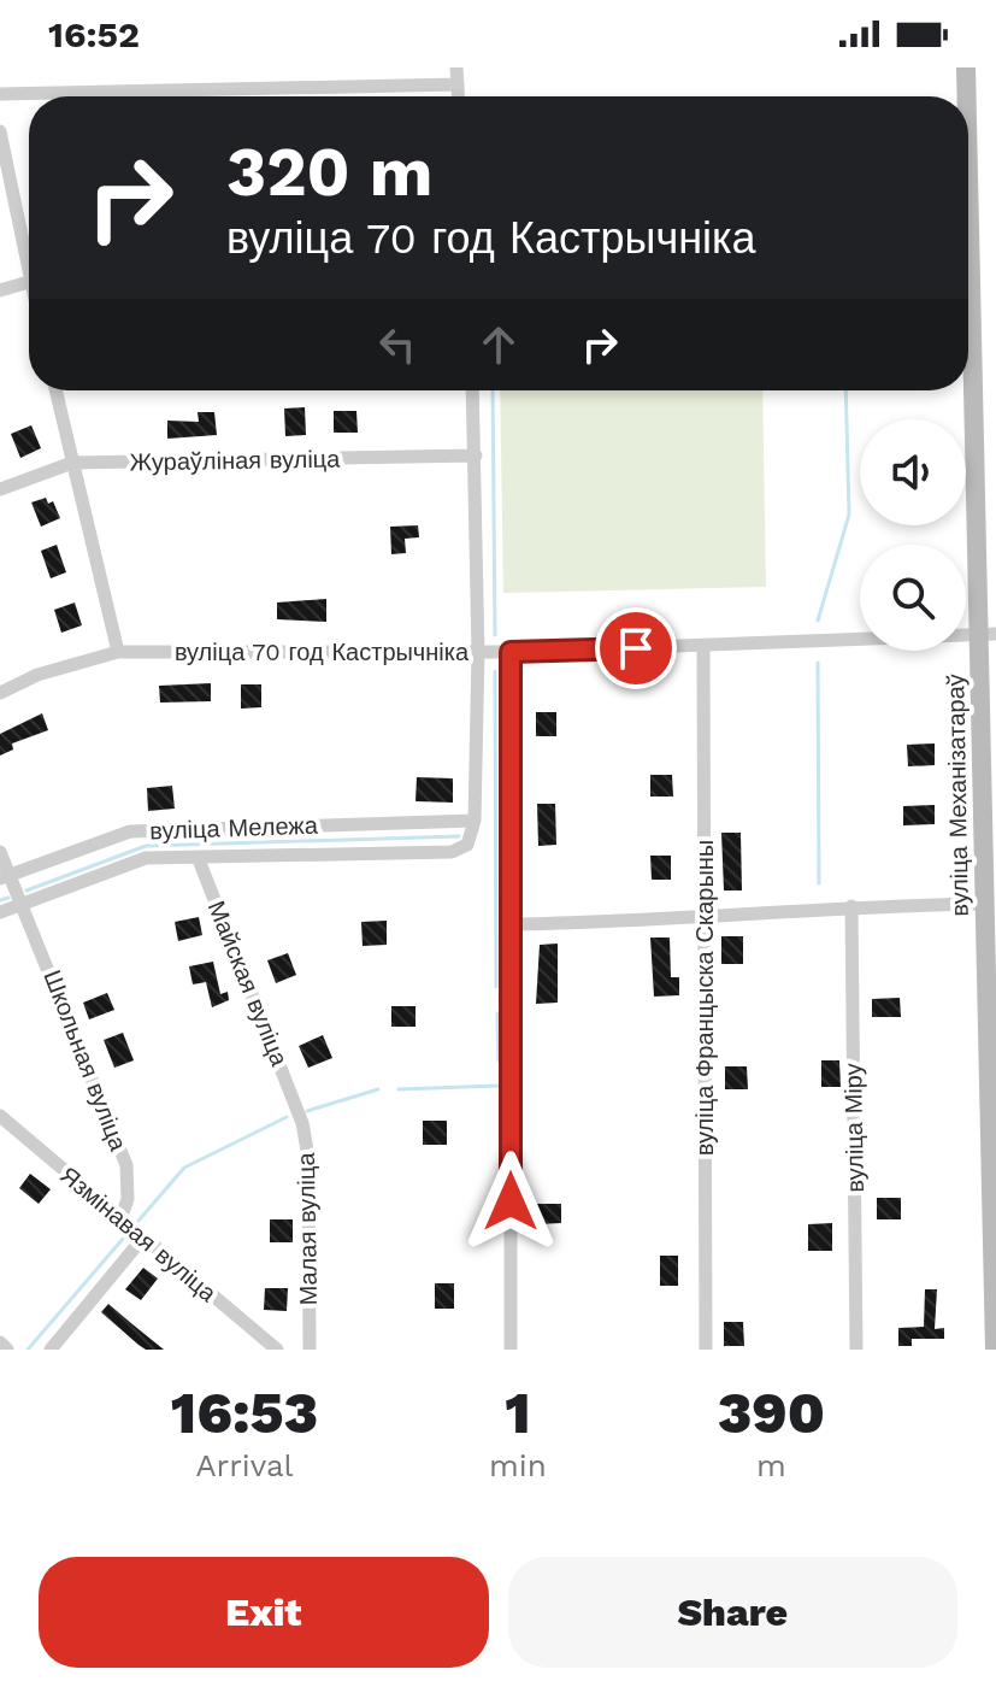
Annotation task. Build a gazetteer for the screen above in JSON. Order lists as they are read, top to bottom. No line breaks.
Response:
{"streets":{"street":["Жураўліная вуліца","вуліца 70 год Кастрычніка","вуліца Механізатараў","вуліца Мележа","Майская вуліца","вуліца Францыска Скарыны","Школьная вуліца","вуліца Міру","Малая вуліца","Язмінавая вуліца"]},"crossings":[["вуліца 70 год Кастрычніка","вуліца Механізатараў"],["вуліца 70 год Кастрычніка","вуліца Францыска Скарыны"],["вуліца Мележа","Школьная вуліца"],["Майская вуліца","Малая вуліца"],["Школьная вуліца","Язмінавая вуліца"]],"page":{"status":"16:52","turn":["320 m","вуліца 70 год Кастрычніка"],"eta":["16:53","Arrival","1","min","390","m"],"buttons":["Exit","Share"]}}
